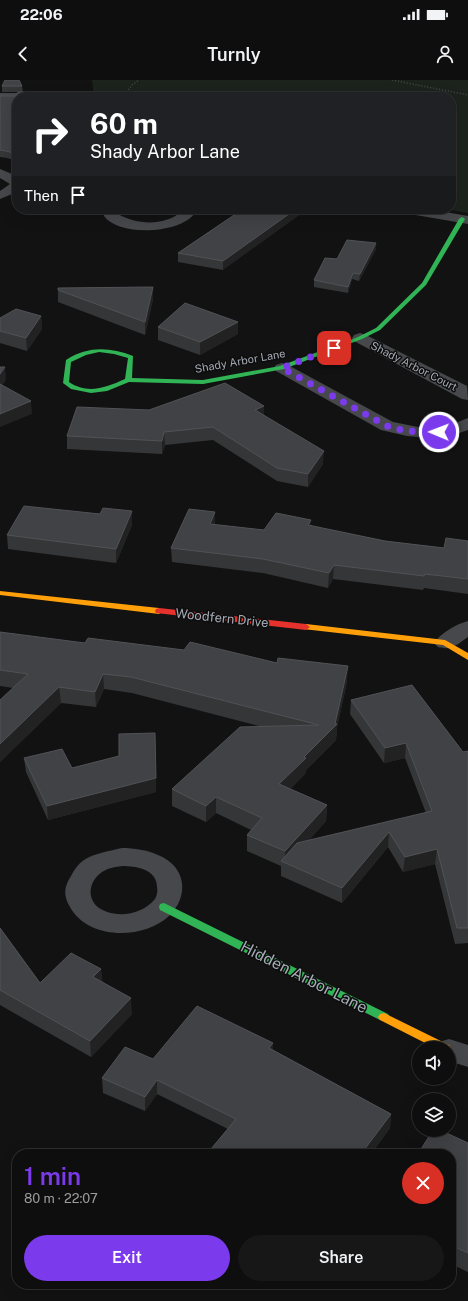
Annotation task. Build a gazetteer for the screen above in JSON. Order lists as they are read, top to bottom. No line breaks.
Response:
{"streets":{"street":["Shady Arbor Lane","Shady Arbor Court","Woodfern Drive","Hidden Arbor Lane"]},"crossings":[["Shady Arbor Lane","Shady Arbor Court"]],"page":{"status":"22:06","header":"Turnly","turn":["60 m","Shady Arbor Lane"],"then":"Then","heading":["1 min","80 m · 22:07"],"buttons":["Exit","Share"]}}
